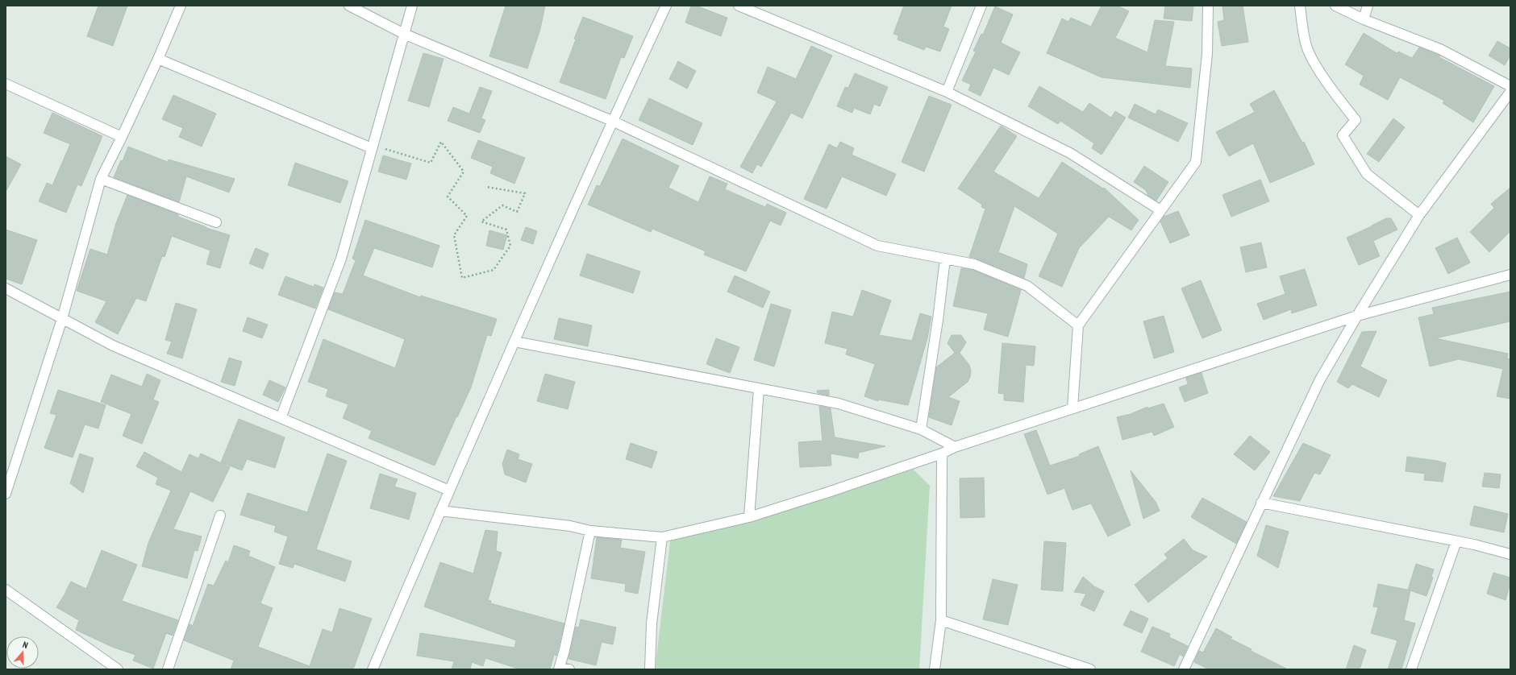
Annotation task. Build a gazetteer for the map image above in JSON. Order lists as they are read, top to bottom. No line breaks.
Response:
{"north":"top"}
